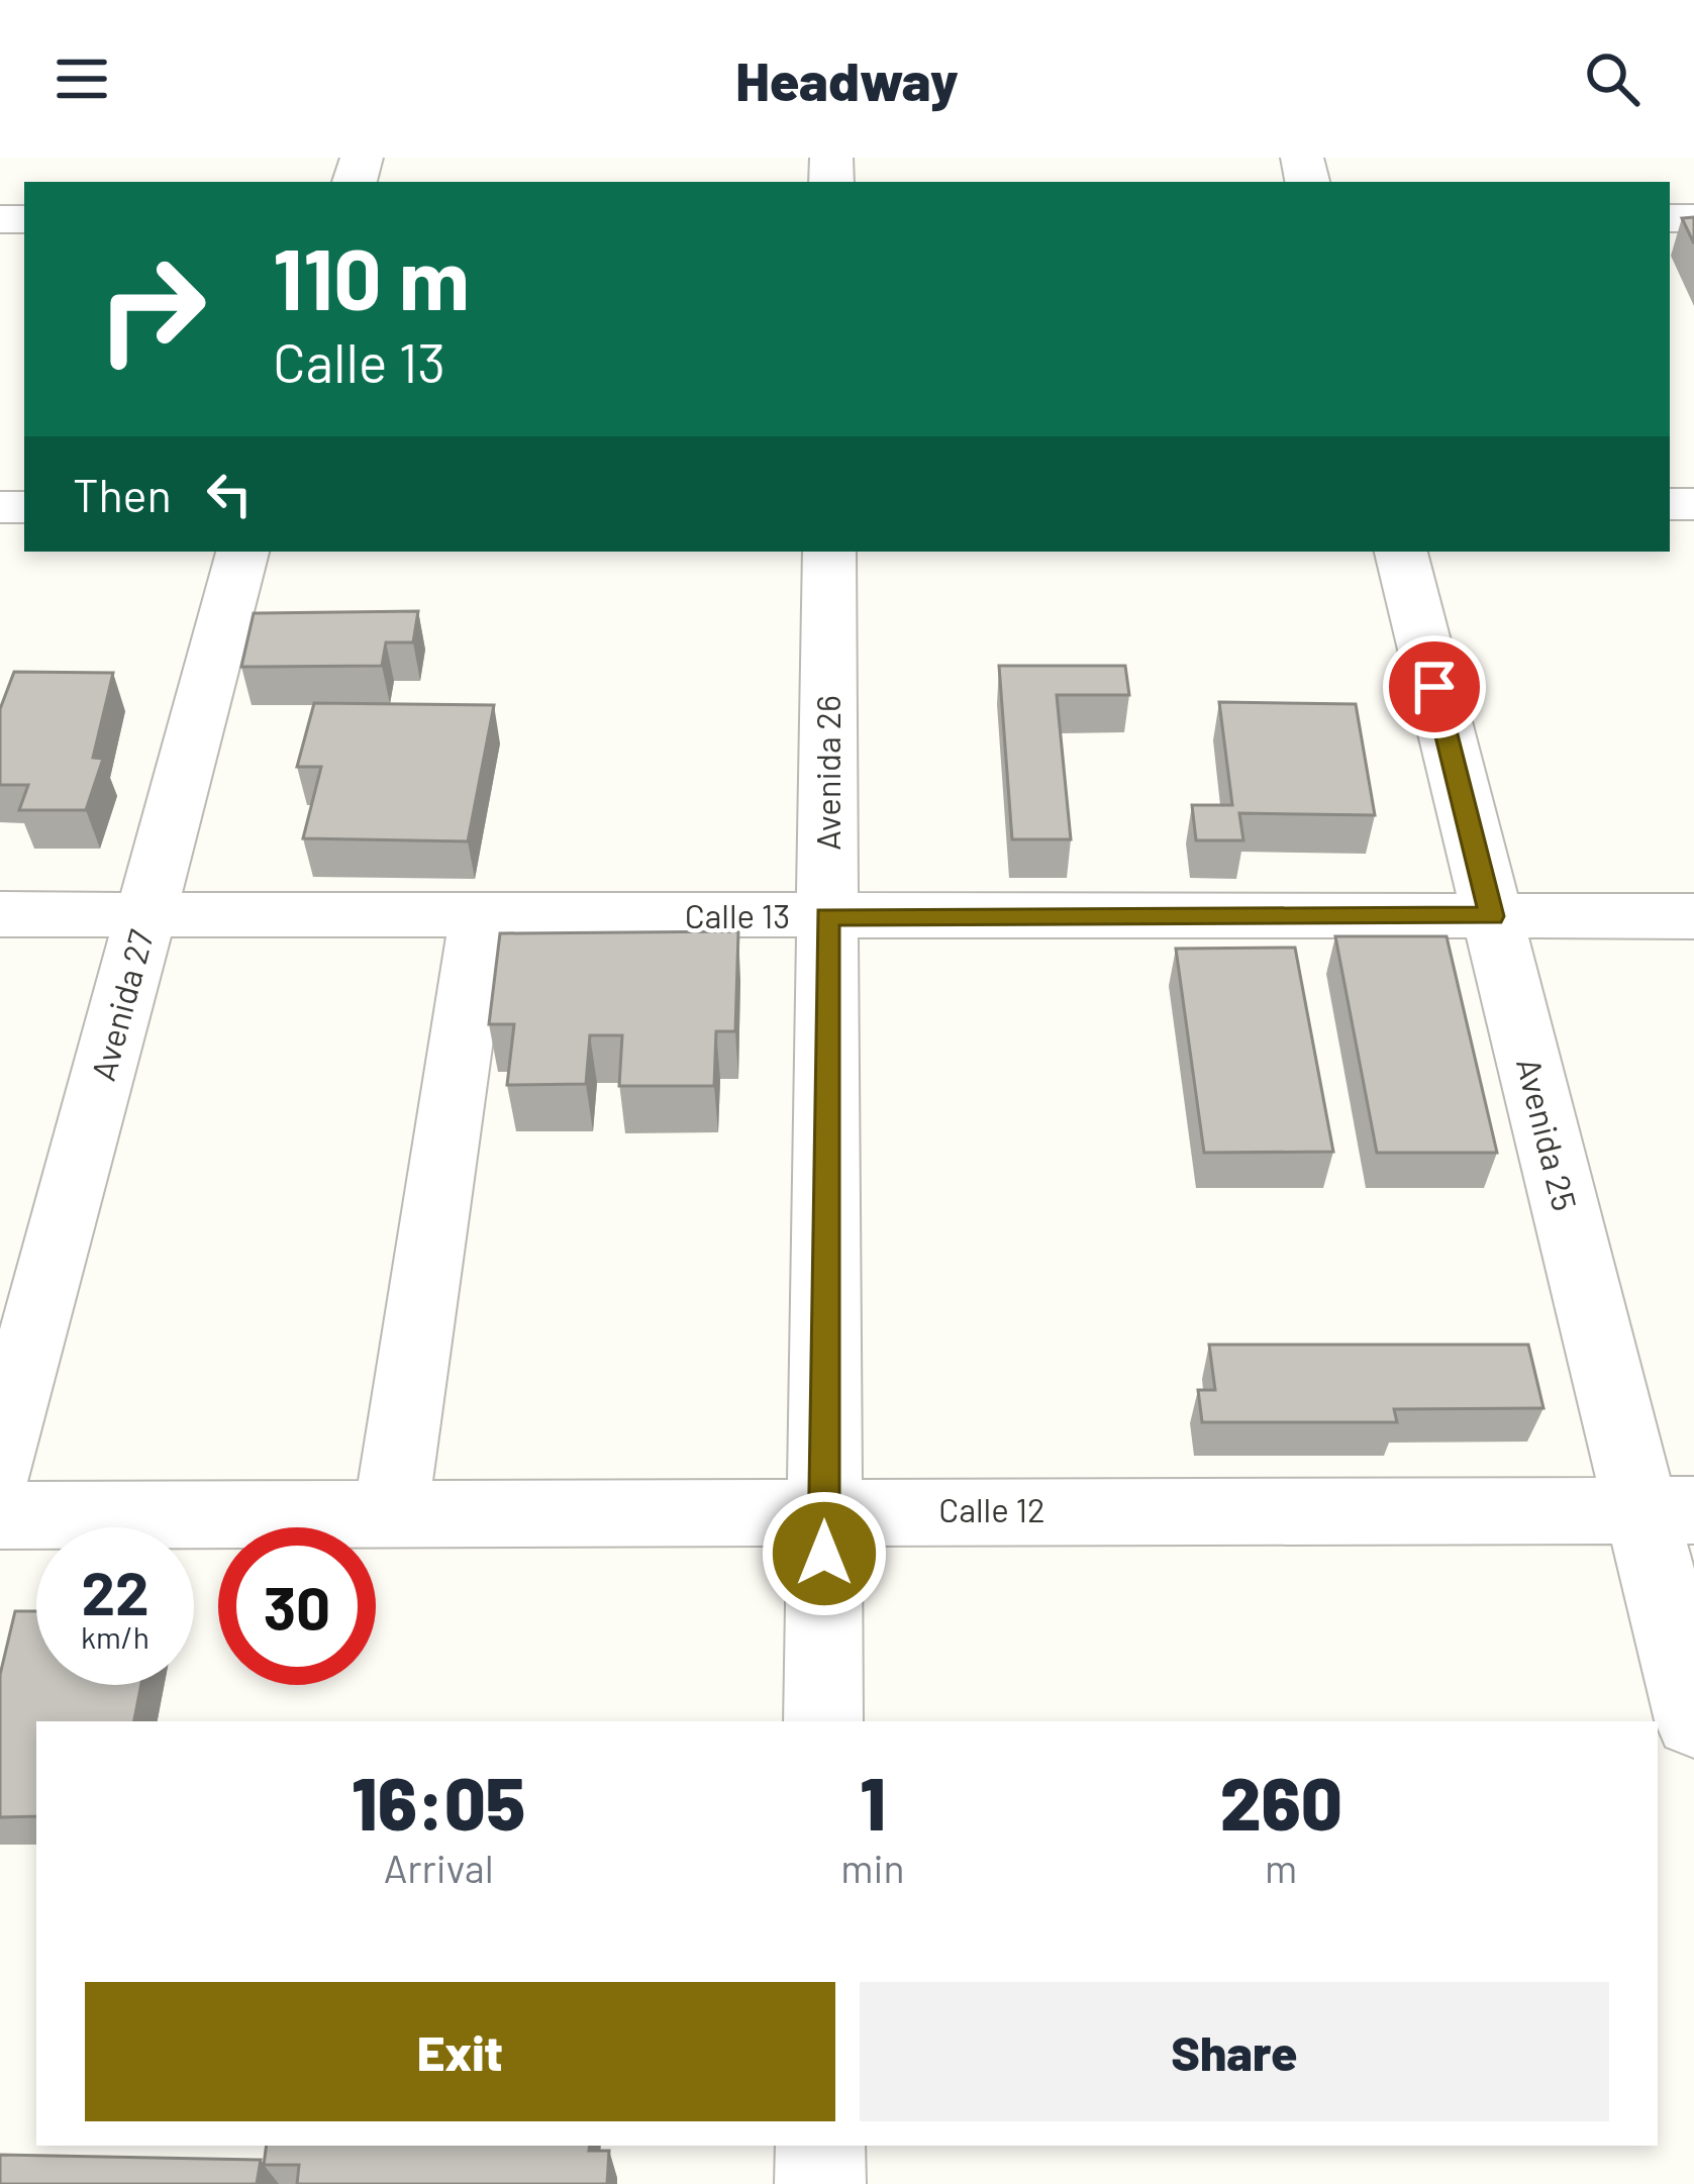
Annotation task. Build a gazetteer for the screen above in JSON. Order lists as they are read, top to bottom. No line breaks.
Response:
{"streets":{"street":["Avenida 26","Calle 13","Avenida 27","Avenida 25","Calle 12"]},"crossings":[["Avenida 26","Calle 13"],["Avenida 26","Calle 12"],["Calle 13","Avenida 27"],["Calle 13","Avenida 25"],["Avenida 25","Calle 12"]],"page":{"header":"Headway","turn":["110 m","Calle 13"],"then":"Then","speed":"22 km/h","limit":"30","eta":["16:05","Arrival","1","min","260","m"],"buttons":["Exit","Share"]}}
